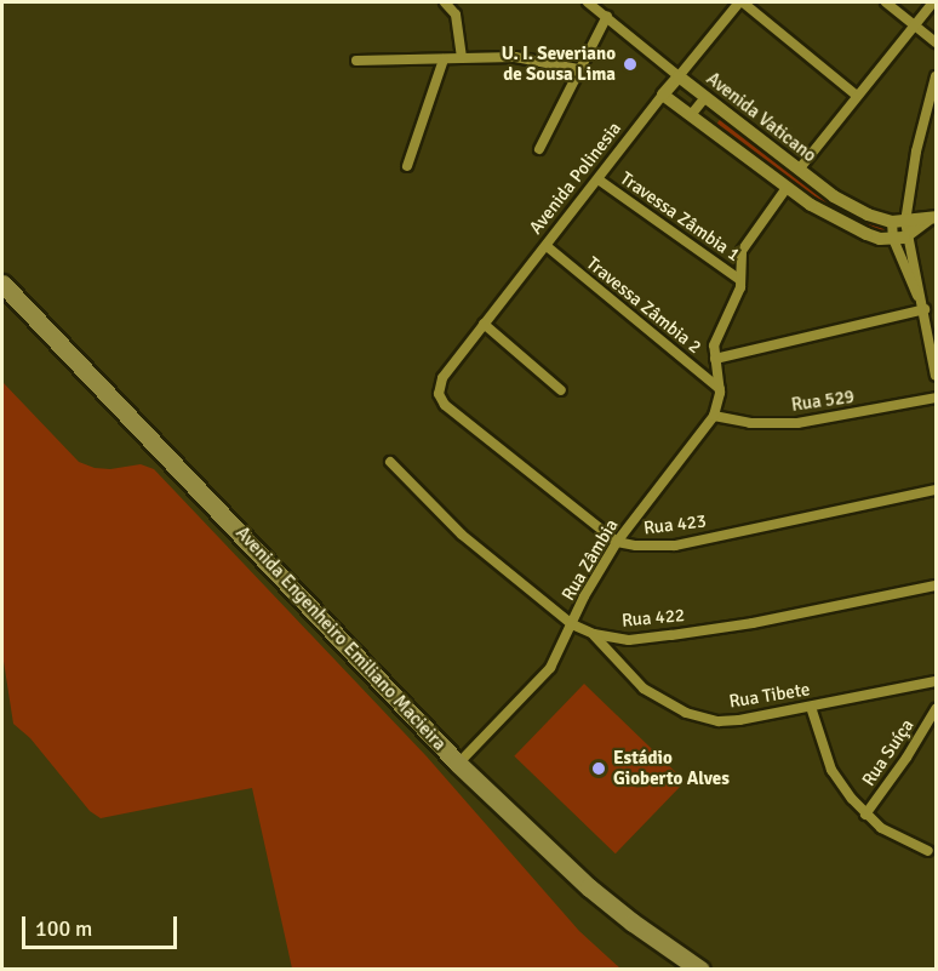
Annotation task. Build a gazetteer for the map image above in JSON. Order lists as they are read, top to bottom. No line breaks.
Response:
{"streets":{"highway":["Avenida Engenheiro Emiliano Macieira"],"street":["Avenida Vaticano","Avenida Polinesia","Travessa Zâmbia 1","Travessa Zâmbia 2","Rua 529","Rua 423","Rua Zâmbia","Rua 422","Rua Tibete","Rua Suíça"]},"crossings":[["Avenida Vaticano","Avenida Polinesia"],["Avenida Polinesia","Travessa Zâmbia 1"],["Avenida Polinesia","Travessa Zâmbia 2"],["Avenida Polinesia","Rua 423"],["Travessa Zâmbia 1","Rua Zâmbia"],["Travessa Zâmbia 2","Rua Zâmbia"],["Rua 529","Rua Zâmbia"],["Rua 423","Rua Zâmbia"],["Rua Zâmbia","Rua 422"],["Rua Zâmbia","Avenida Engenheiro Emiliano Macieira"],["Rua 422","Rua Tibete"]],"places":["U. I. Severiano de Sousa Lima","Estádio Gioberto Alves"],"scale_bar":"100 m"}
